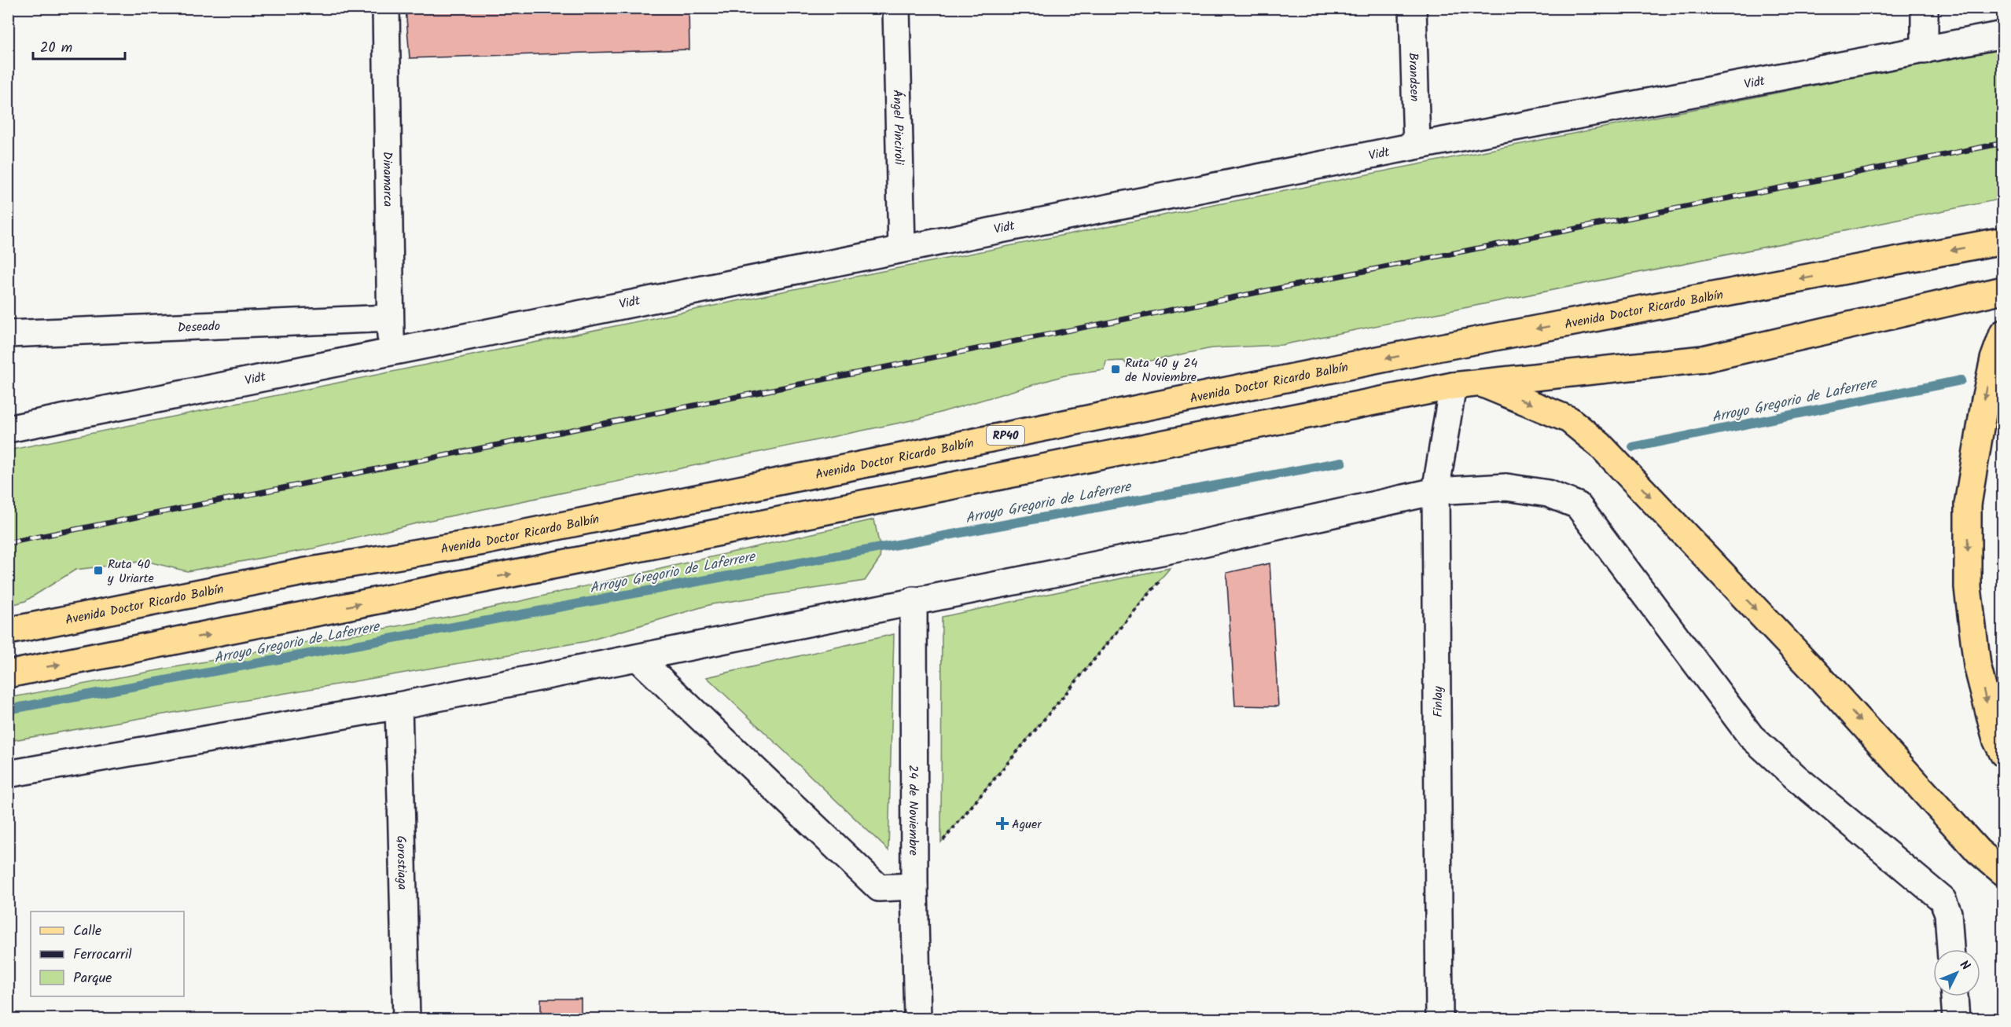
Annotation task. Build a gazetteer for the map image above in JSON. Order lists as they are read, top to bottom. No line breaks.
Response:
{"streets":{"main road":["Avenida Doctor Ricardo Balbín","RP40"],"street":["Brandsen","Vidt","Ángel Pinciroli","Dinamarca","Deseado","Finlay","24 de Noviembre","Gorostiaga"]},"crossings":[["Brandsen","Vidt"],["Vidt","Ángel Pinciroli"],["Vidt","Dinamarca"],["Dinamarca","Deseado"]],"water":["Arroyo Gregorio de Laferrere"],"places":{"transit":["Ruta 40 y 24 de Noviembre","Ruta 40 y Uriarte"],"health":["Aguer"]},"legend":["Calle","Ferrocarril","Parque"],"scale_bar":"20 m","north":"top right"}
